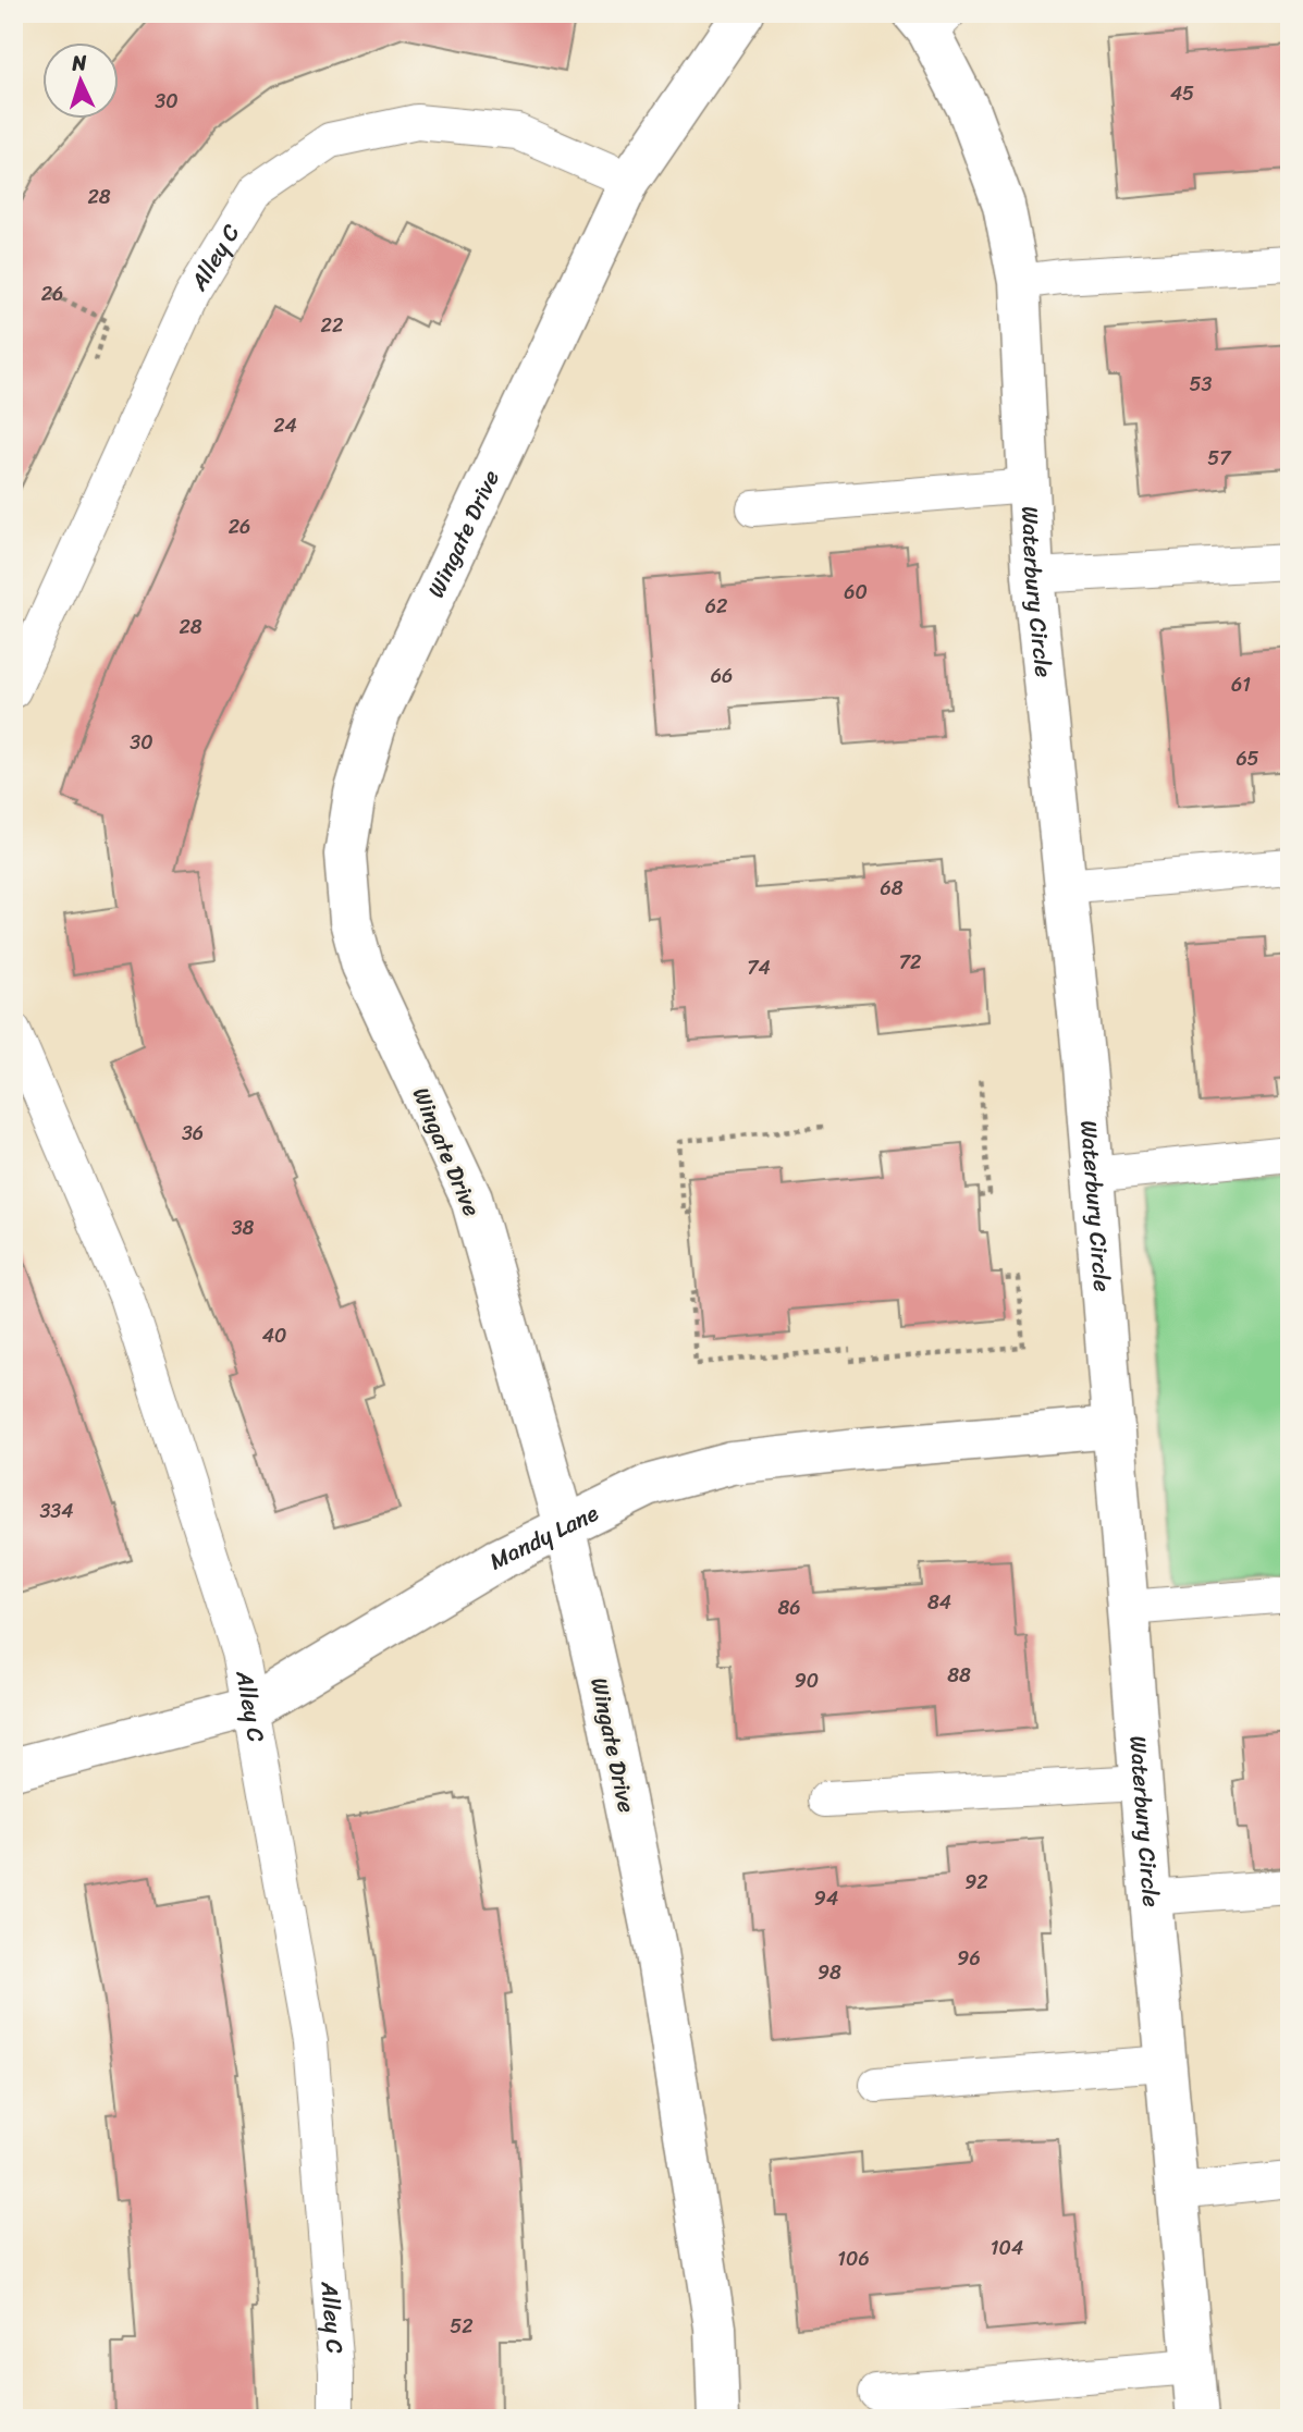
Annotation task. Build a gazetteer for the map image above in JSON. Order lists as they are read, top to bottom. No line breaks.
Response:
{"streets":{"street":["Wingate Drive","Waterbury Circle","Mandy Lane"],"lane":["Alley C"]},"crossings":[["Alley C","Wingate Drive"],["Alley C","Mandy Lane"],["Wingate Drive","Mandy Lane"],["Waterbury Circle","Mandy Lane"]],"house_numbers":["45","30","28","26","22","53","24","57","26","60","62","28","66","61","30","65","68","72","74","36","38","40","334","84","86","88","90","92","94","96","98","104","106","52"],"north":"top"}
